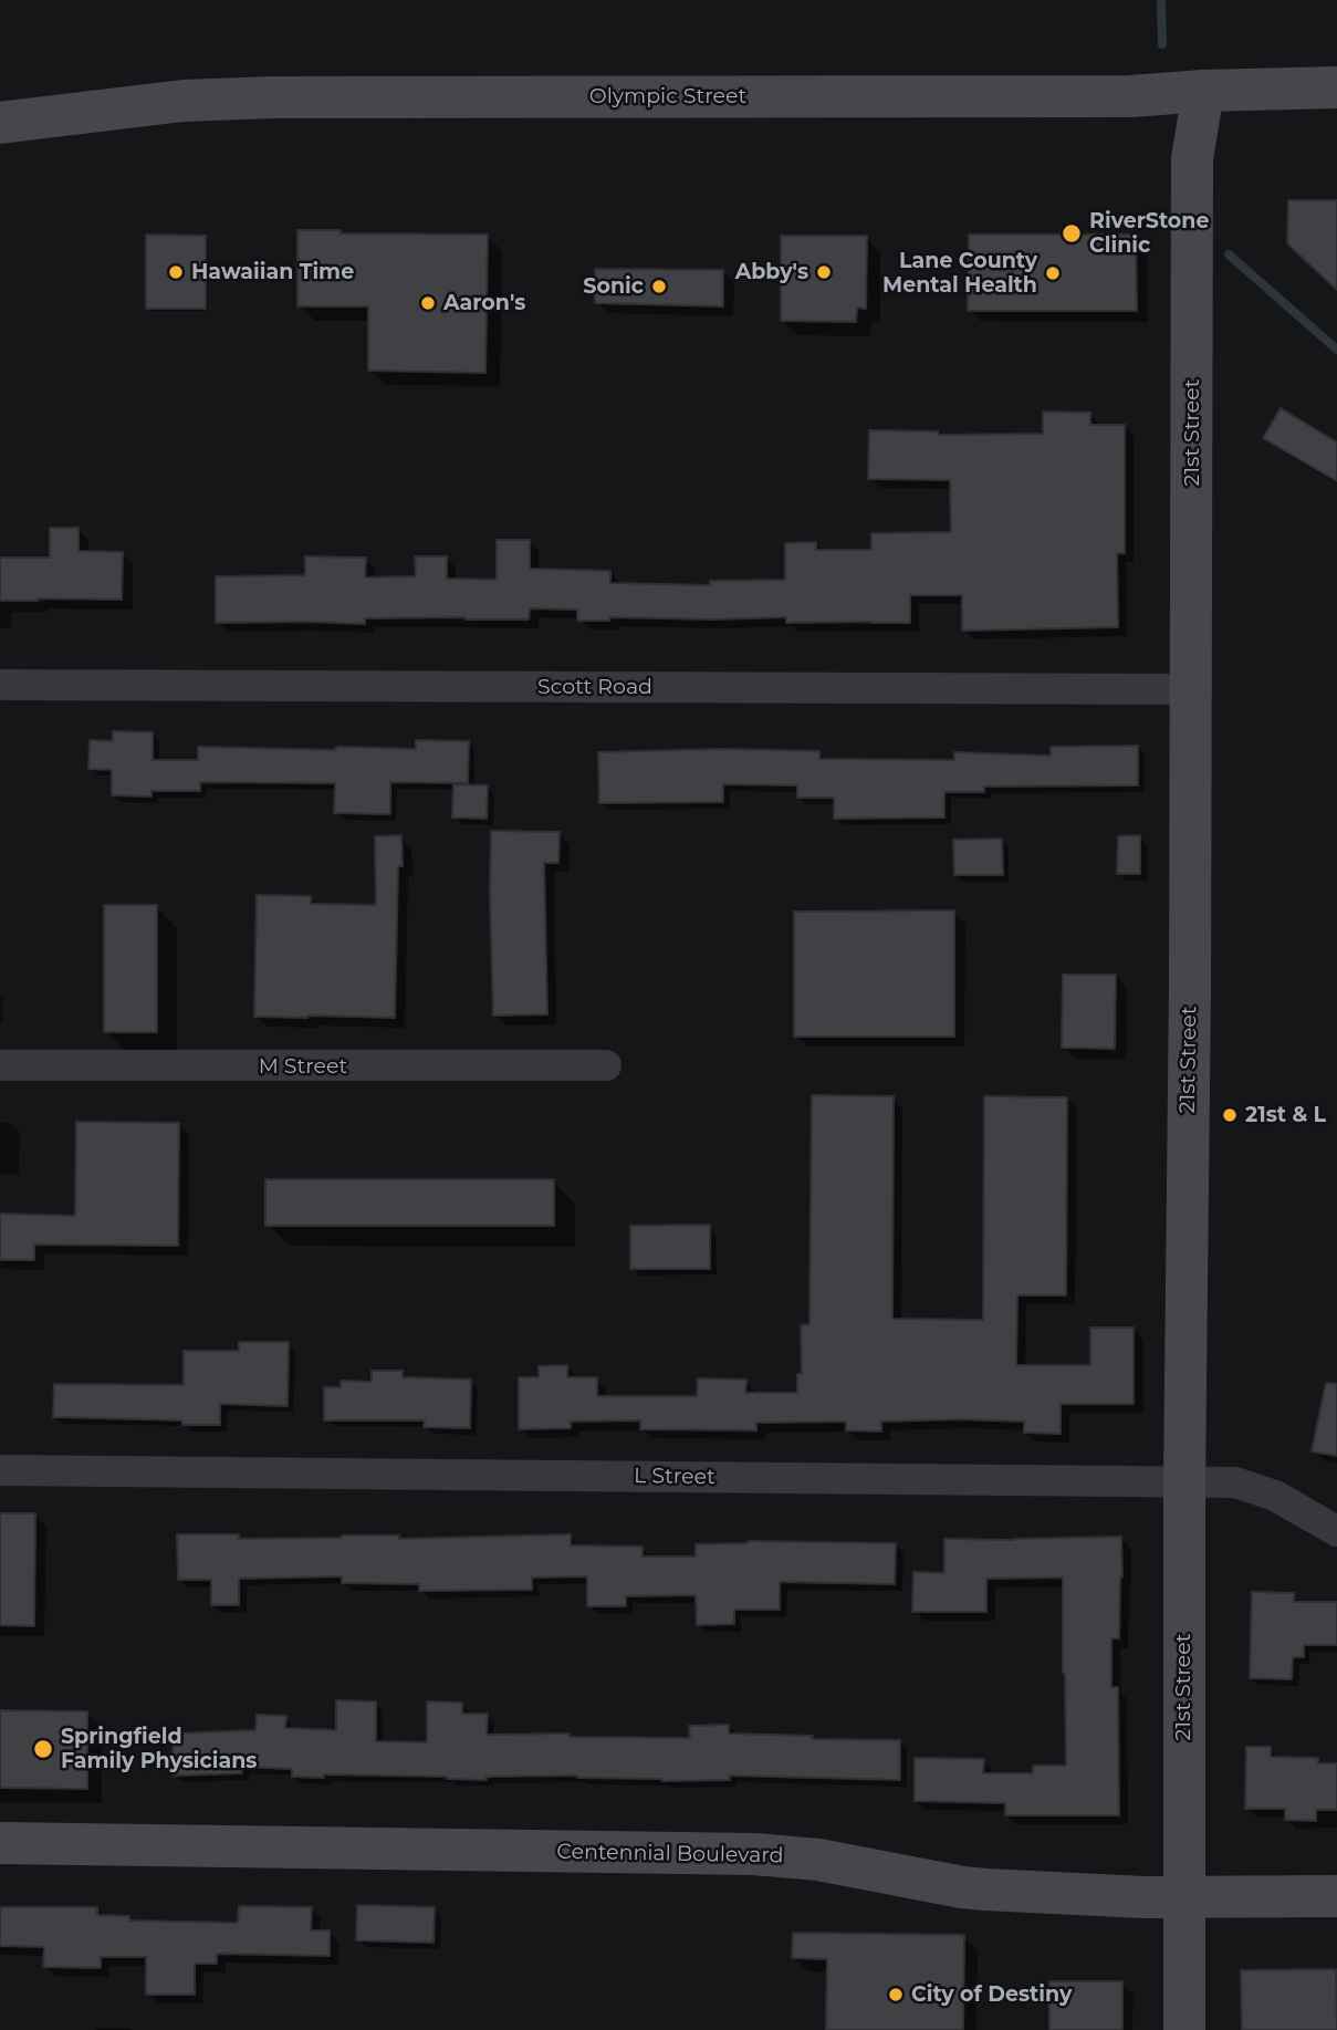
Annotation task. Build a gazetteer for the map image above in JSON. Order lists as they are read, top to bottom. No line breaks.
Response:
{"streets":{"street":["Olympic Street","21st Street","Scott Road","M Street","L Street","Centennial Boulevard"]},"crossings":[["Olympic Street","21st Street"],["21st Street","Scott Road"],["21st Street","L Street"],["21st Street","Centennial Boulevard"]],"places":["RiverStone Clinic","Hawaiian Time","Abby's","Lane County Mental Health","Sonic","Aaron's","21st & L","Springfield Family Physicians","City of Destiny"]}
